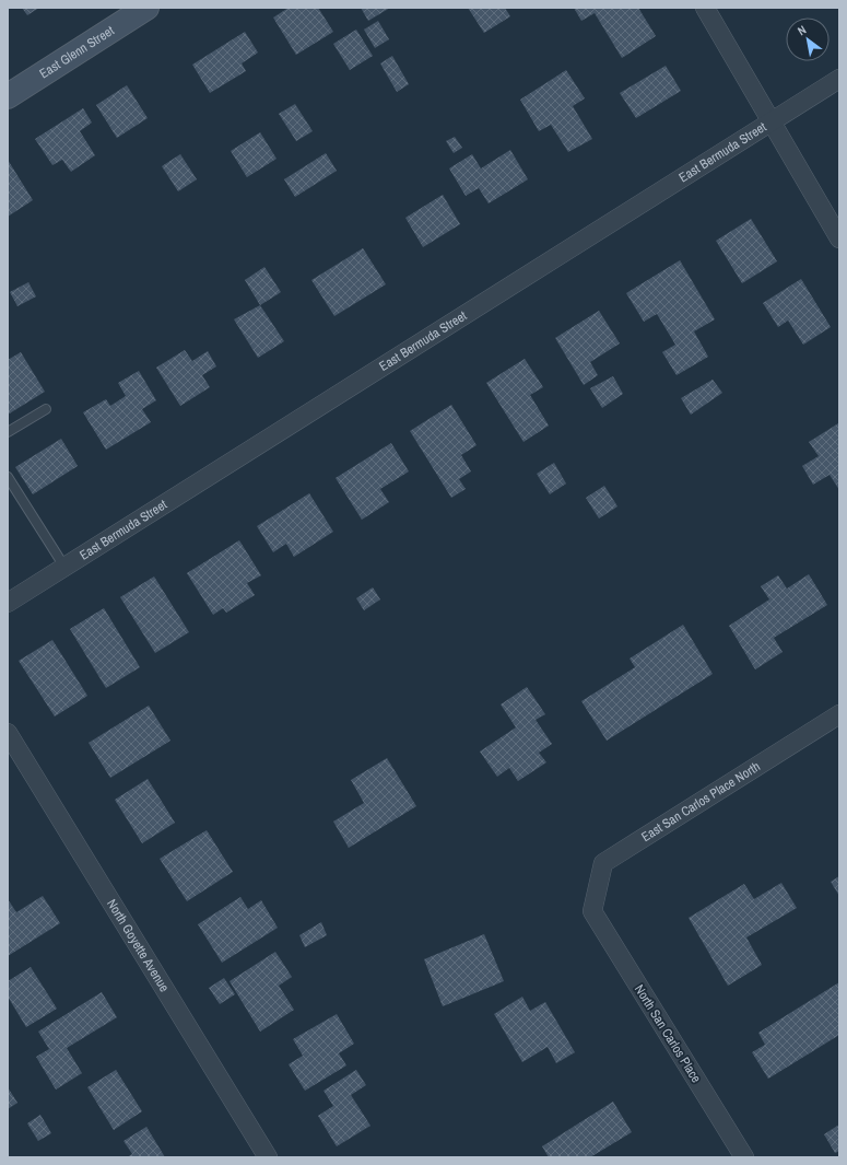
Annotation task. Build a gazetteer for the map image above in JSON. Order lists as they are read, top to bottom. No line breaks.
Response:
{"streets":{"street":["East Glenn Street","East Bermuda Street","East San Carlos Place North","North Goyette Avenue","North San Carlos Place"]},"crossings":[["East San Carlos Place North","North San Carlos Place"]],"north":"top left"}
